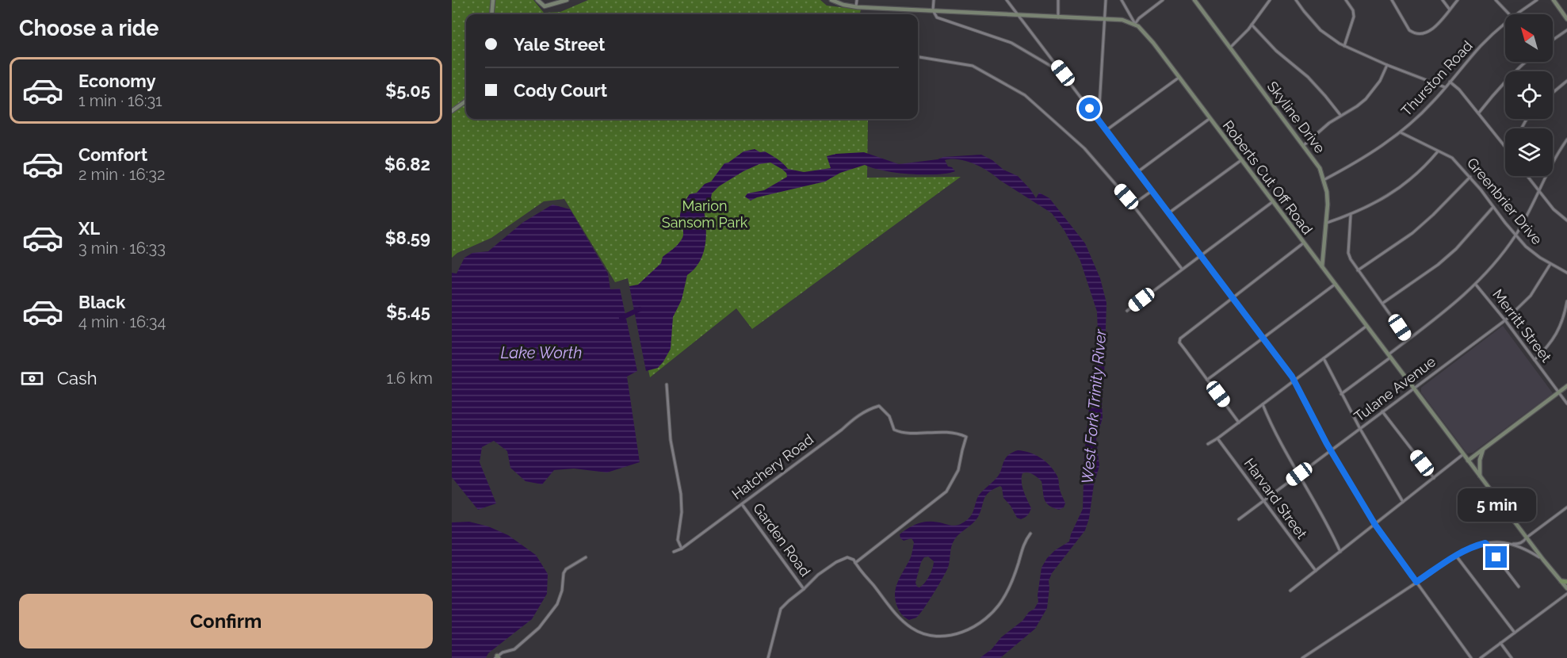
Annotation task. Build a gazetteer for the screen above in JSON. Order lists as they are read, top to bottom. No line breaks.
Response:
{"streets":{"street":["Thurston Road","Skyline Drive","Roberts Cut Off Road","Greenbrier Drive","Merritt Street","Tulane Avenue","Hatchery Road","Harvard Street","Garden Road"]},"crossings":[["Thurston Road","Skyline Drive"],["Thurston Road","Greenbrier Drive"],["Skyline Drive","Roberts Cut Off Road"],["Roberts Cut Off Road","Tulane Avenue"],["Greenbrier Drive","Tulane Avenue"],["Merritt Street","Tulane Avenue"],["Tulane Avenue","Harvard Street"],["Hatchery Road","Garden Road"]],"water":["Lake Worth","West Fork Trinity River"],"parks":["Marion Sansom Park"],"north":"top left","page":{"heading":"Choose a ride","banner":["Yale Street","Cody Court"],"list":[{"name":"Economy","note":"1 min · 16:31","value":"$5.05"},{"name":"Comfort","note":"2 min · 16:32","value":"$6.82"},{"name":"XL","note":"3 min · 16:33","value":"$8.59"},{"name":"Black","note":"4 min · 16:34","value":"$5.45"}],"pay":["Cash","1.6 km"],"bubble":"5 min","buttons":"Confirm"}}
